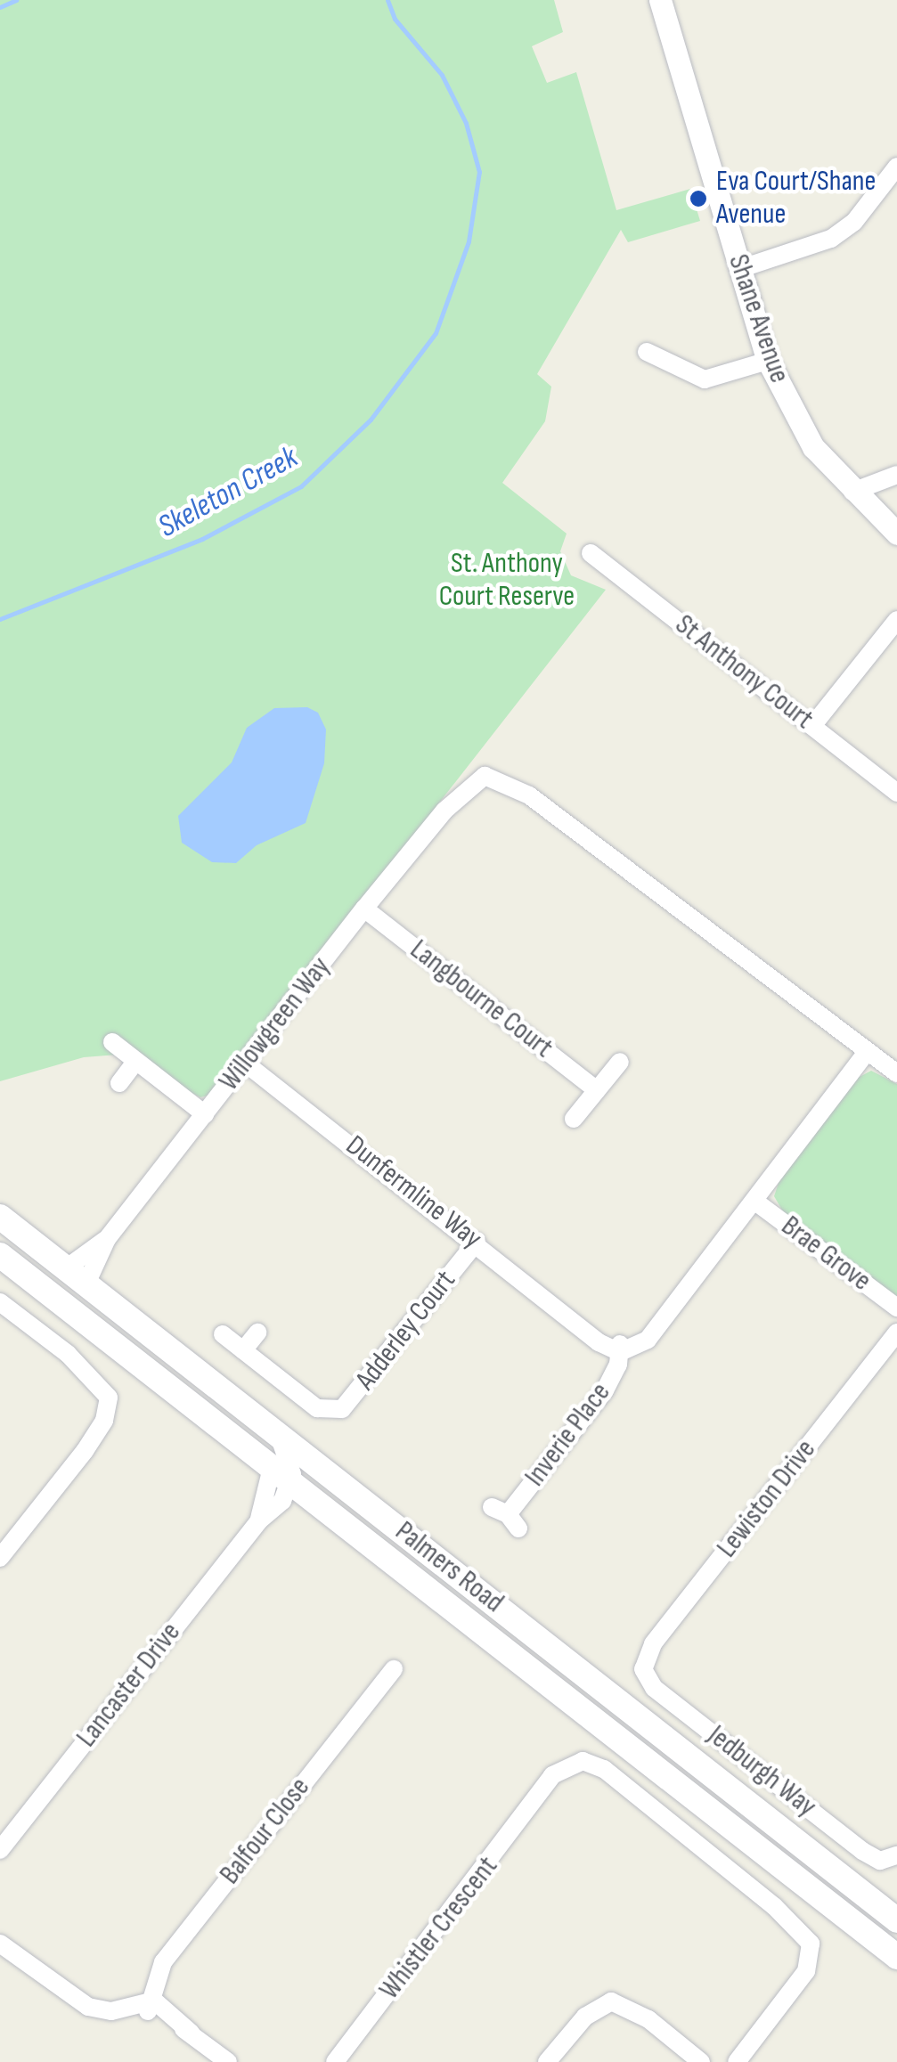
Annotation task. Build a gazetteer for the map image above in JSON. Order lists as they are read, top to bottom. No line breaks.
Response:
{"streets":{"main road":["Palmers Road"],"street":["Shane Avenue","St Anthony Court","Langbourne Court","Willowgreen Way","Dunfermline Way","Brae Grove","Adderley Court","Inverie Place","Lewiston Drive","Lancaster Drive","Jedburgh Way","Balfour Close","Whistler Crescent"]},"crossings":[["Langbourne Court","Willowgreen Way"],["Willowgreen Way","Dunfermline Way"],["Willowgreen Way","Palmers Road"],["Dunfermline Way","Adderley Court"],["Dunfermline Way","Inverie Place"],["Lewiston Drive","Jedburgh Way"],["Palmers Road","Lancaster Drive"]],"water":["Skeleton Creek"],"parks":["St. Anthony Court Reserve"],"places":["Eva Court/Shane Avenue"]}
